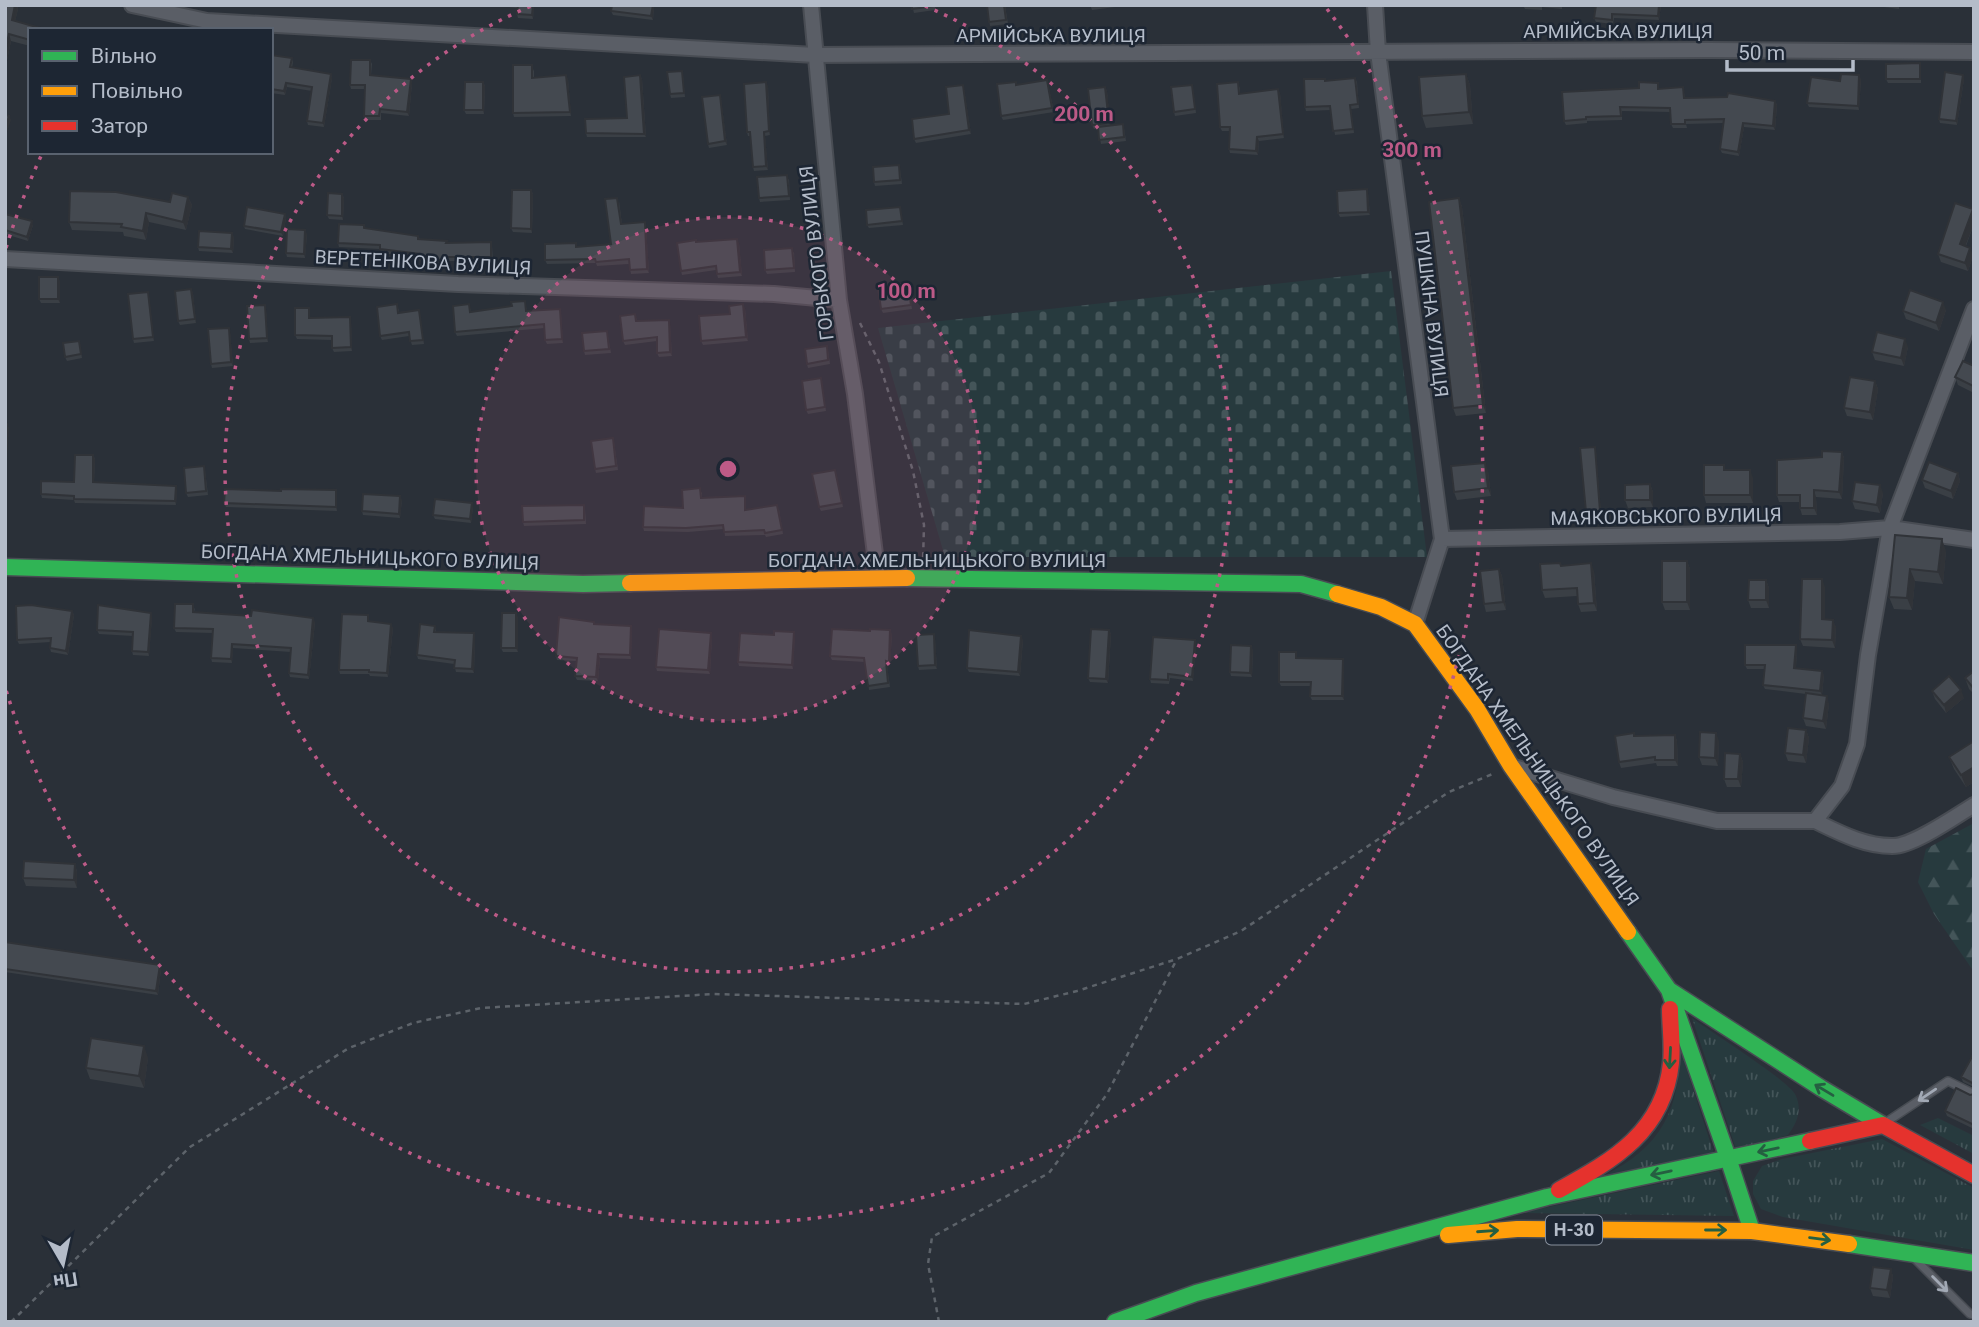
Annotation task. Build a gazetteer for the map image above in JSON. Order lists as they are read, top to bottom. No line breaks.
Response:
{"streets":{"street":["АРМІЙСЬКА ВУЛИЦЯ","ГОРЬКОГО ВУЛИЦЯ","ВЕРЕТЕНІКОВА ВУЛИЦЯ","ПУШКІНА ВУЛИЦЯ","МАЯКОВСЬКОГО ВУЛИЦЯ","БОГДАНА ХМЕЛЬНИЦЬКОГО ВУЛИЦЯ","Н-30"]},"crossings":[["АРМІЙСЬКА ВУЛИЦЯ","ГОРЬКОГО ВУЛИЦЯ"],["АРМІЙСЬКА ВУЛИЦЯ","ПУШКІНА ВУЛИЦЯ"],["ГОРЬКОГО ВУЛИЦЯ","ВЕРЕТЕНІКОВА ВУЛИЦЯ"],["ГОРЬКОГО ВУЛИЦЯ","БОГДАНА ХМЕЛЬНИЦЬКОГО ВУЛИЦЯ"],["ПУШКІНА ВУЛИЦЯ","МАЯКОВСЬКОГО ВУЛИЦЯ"],["ПУШКІНА ВУЛИЦЯ","БОГДАНА ХМЕЛЬНИЦЬКОГО ВУЛИЦЯ"]],"legend":["Вільно","Повільно","Затор"],"scale_bar":"50 m","north":"bottom","rings":["200 m","300 m","100 m"]}
